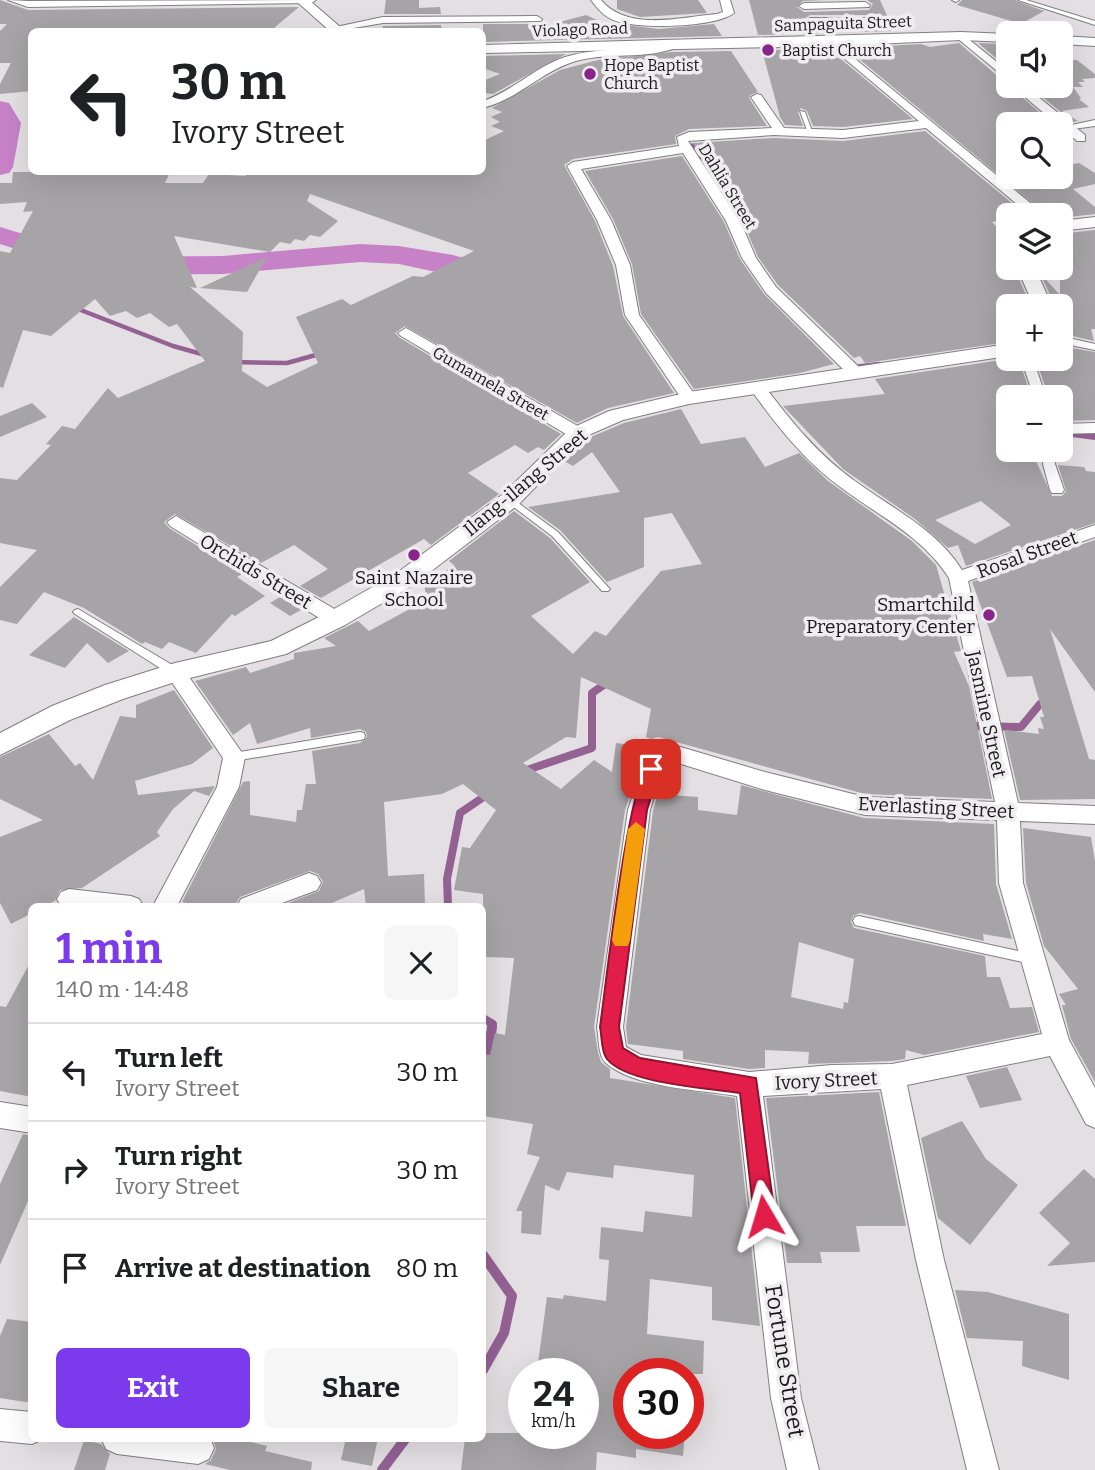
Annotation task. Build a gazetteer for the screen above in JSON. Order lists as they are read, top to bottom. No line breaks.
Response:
{"streets":{"street":["Sampaguita Street","Violago Road","Dahlia Street","Gumamela Street","Ilang-ilang Street","Rosal Street","Orchids Street","Jasmine Street","Everlasting Street","Ivory Street","Fortune Street"]},"crossings":[["Sampaguita Street","Violago Road"],["Dahlia Street","Ilang-ilang Street"],["Gumamela Street","Ilang-ilang Street"],["Ilang-ilang Street","Orchids Street"],["Ilang-ilang Street","Jasmine Street"],["Rosal Street","Jasmine Street"],["Jasmine Street","Everlasting Street"],["Jasmine Street","Ivory Street"],["Everlasting Street","Ivory Street"],["Ivory Street","Fortune Street"]],"places":["Baptist Church","Hope Baptist Church","Saint Nazaire School","Smartchild Preparatory Center"],"page":{"map_buttons":["+","−"],"turn":["30 m","Ivory Street"],"heading":["1 min","140 m · 14:48"],"list":[{"name":"Turn left","note":"Ivory Street","value":"30 m"},{"name":"Turn right","note":"Ivory Street","value":"30 m"},{"name":"Arrive at destination","value":"80 m"}],"buttons":["Exit","Share"],"speed":"24 km/h","limit":"30"}}
